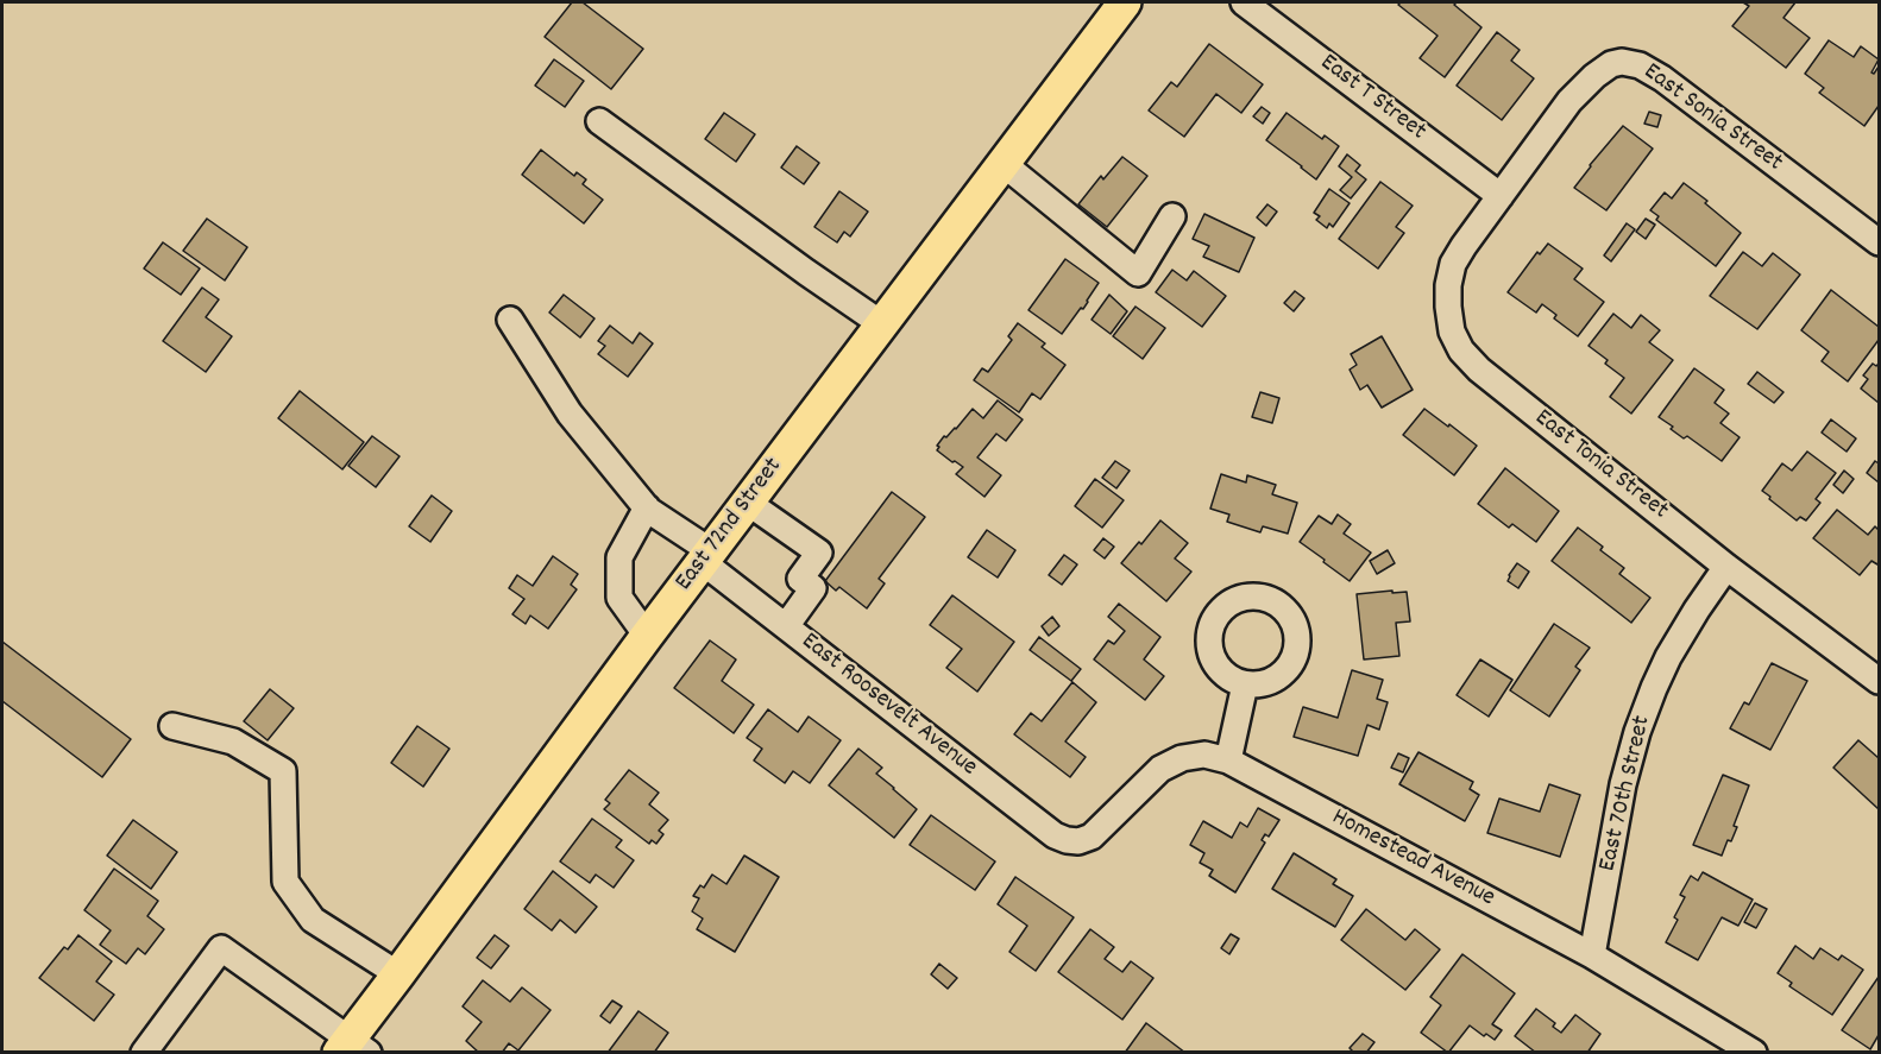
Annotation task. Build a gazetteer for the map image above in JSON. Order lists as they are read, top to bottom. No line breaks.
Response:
{"streets":{"main road":["East 72nd Street"],"street":["East T Street","East Sonia Street","East Tonia Street","East Roosevelt Avenue","East 70th Street","Homestead Avenue"]},"crossings":[["East T Street","East Sonia Street"],["East T Street","East Tonia Street"],["East Sonia Street","East Tonia Street"],["East Tonia Street","East 70th Street"],["East 72nd Street","East Roosevelt Avenue"],["East Roosevelt Avenue","Homestead Avenue"],["East 70th Street","Homestead Avenue"]]}
